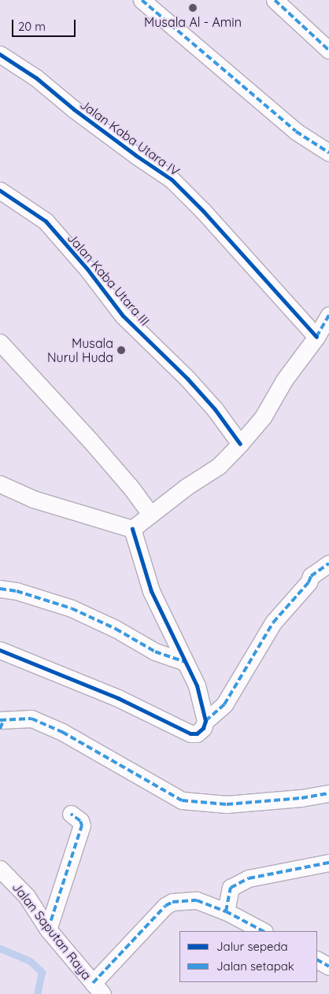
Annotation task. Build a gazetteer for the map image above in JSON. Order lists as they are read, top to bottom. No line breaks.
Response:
{"streets":{"street":["Jalan Kaba Utara IV","Jalan Kaba Utara III","Jalan Saputan Raya"]},"places":["Musala Al - Amin","Musala Nurul Huda"],"legend":["Jalur sepeda","Jalan setapak"],"scale_bar":"20 m"}
